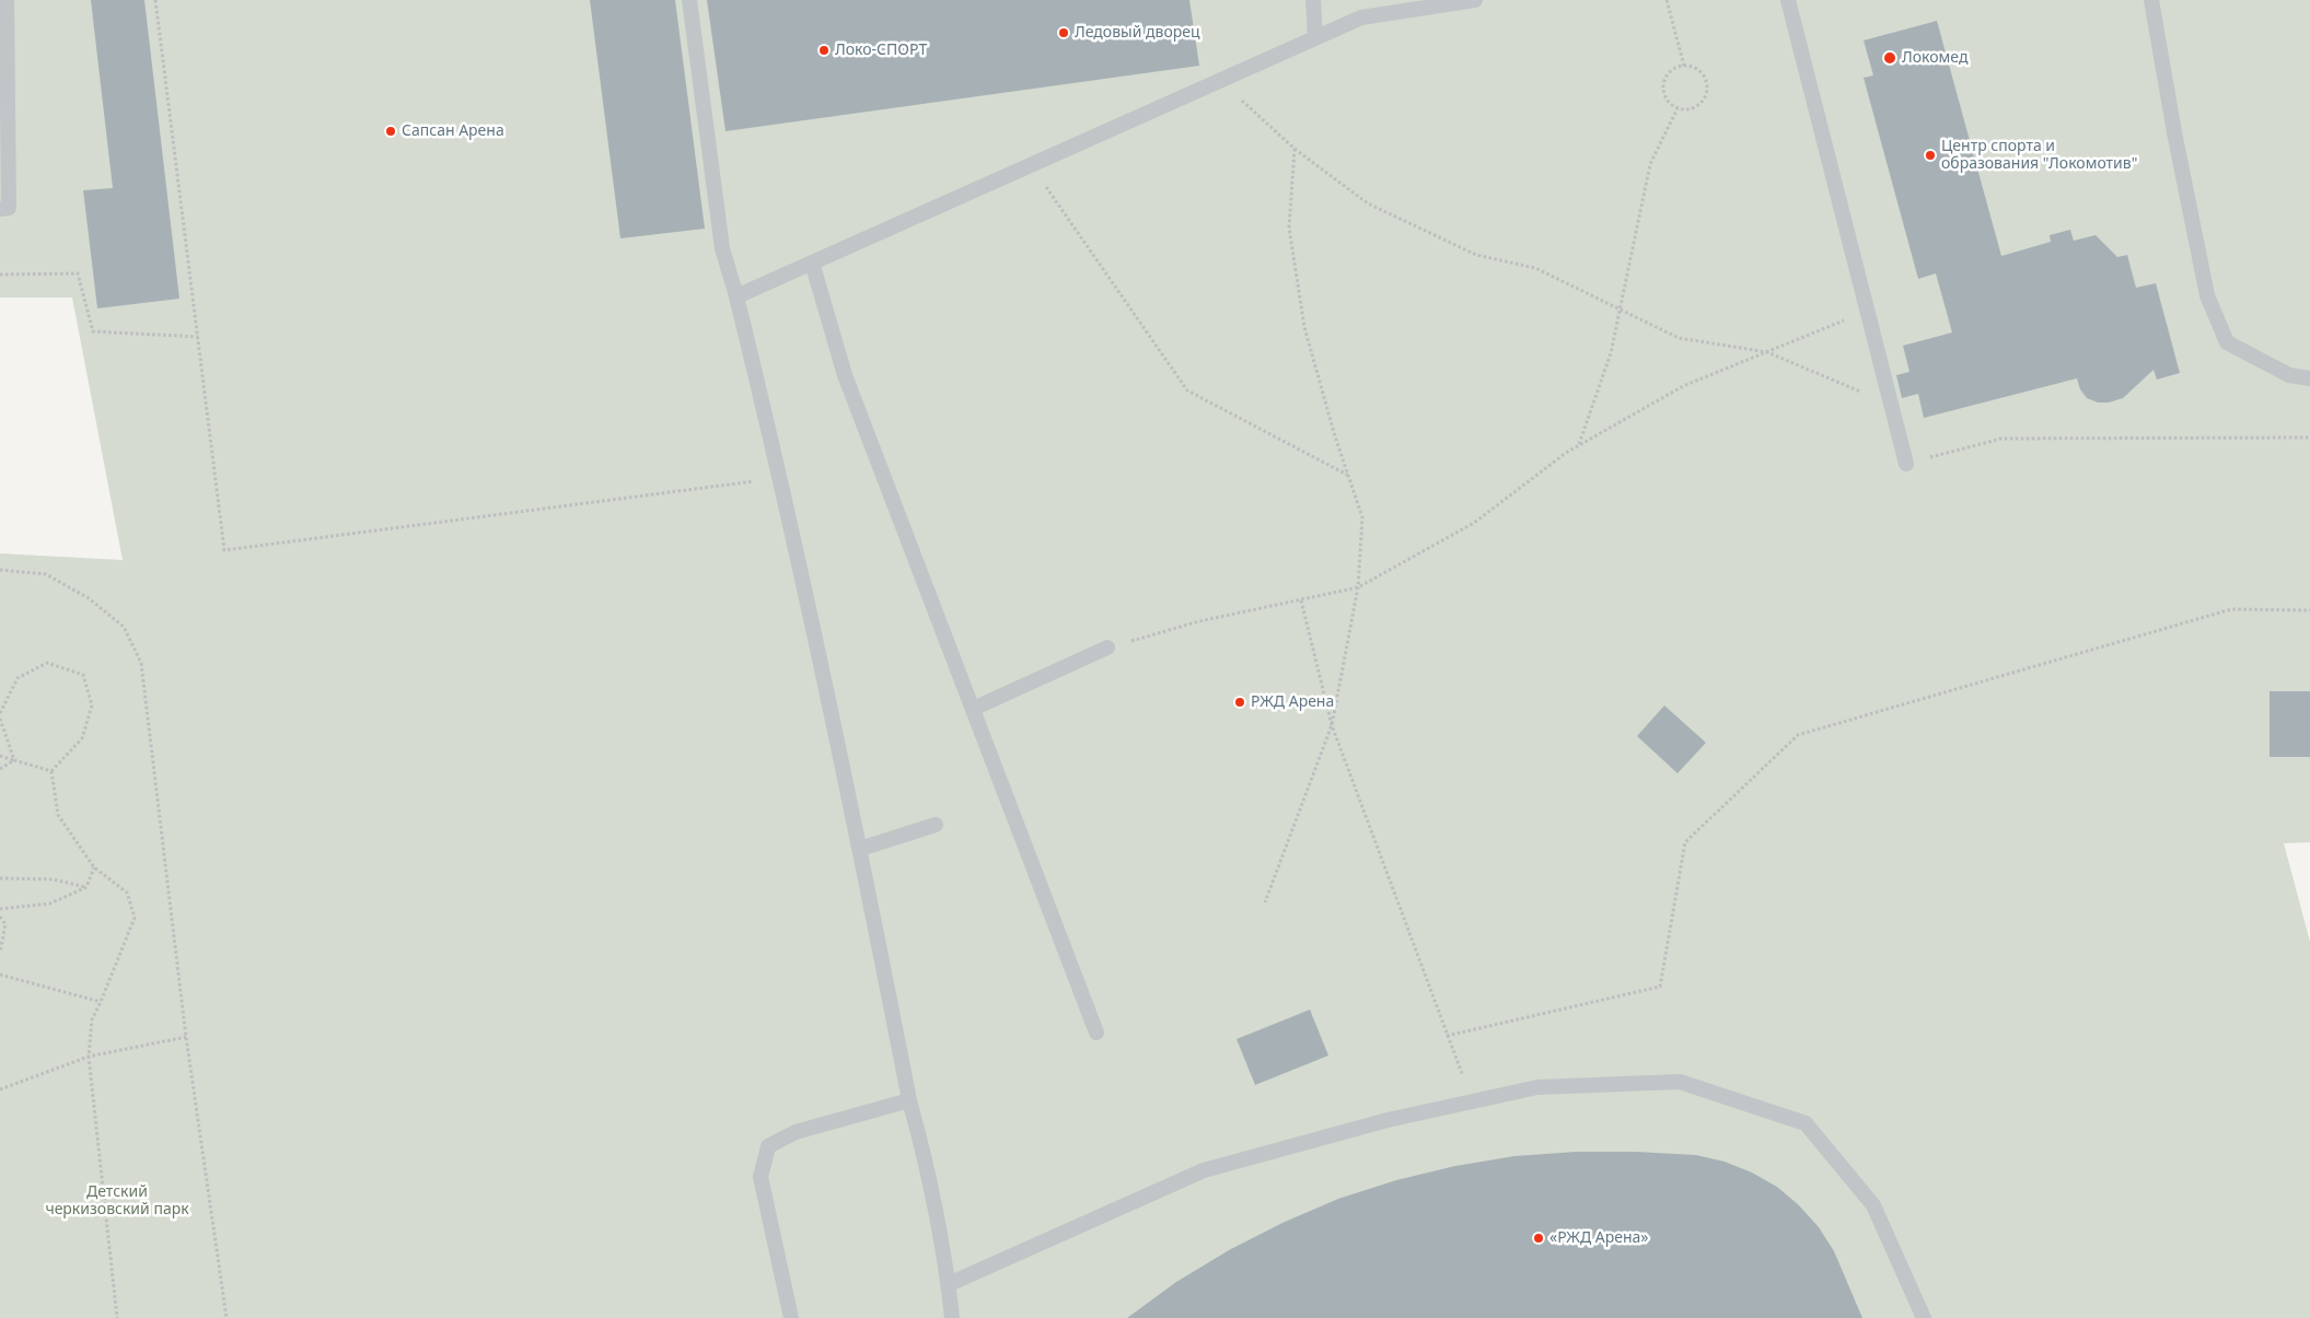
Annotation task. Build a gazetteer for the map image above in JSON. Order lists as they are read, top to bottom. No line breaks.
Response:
{"parks":["Детский черкизовский парк"],"places":["Ледовый дворец","Локо-СПОРТ","Локомед","Сапсан Арена","Центр спорта и образования \"Локомотив\"","РЖД Арена","«РЖД Арена»"]}
